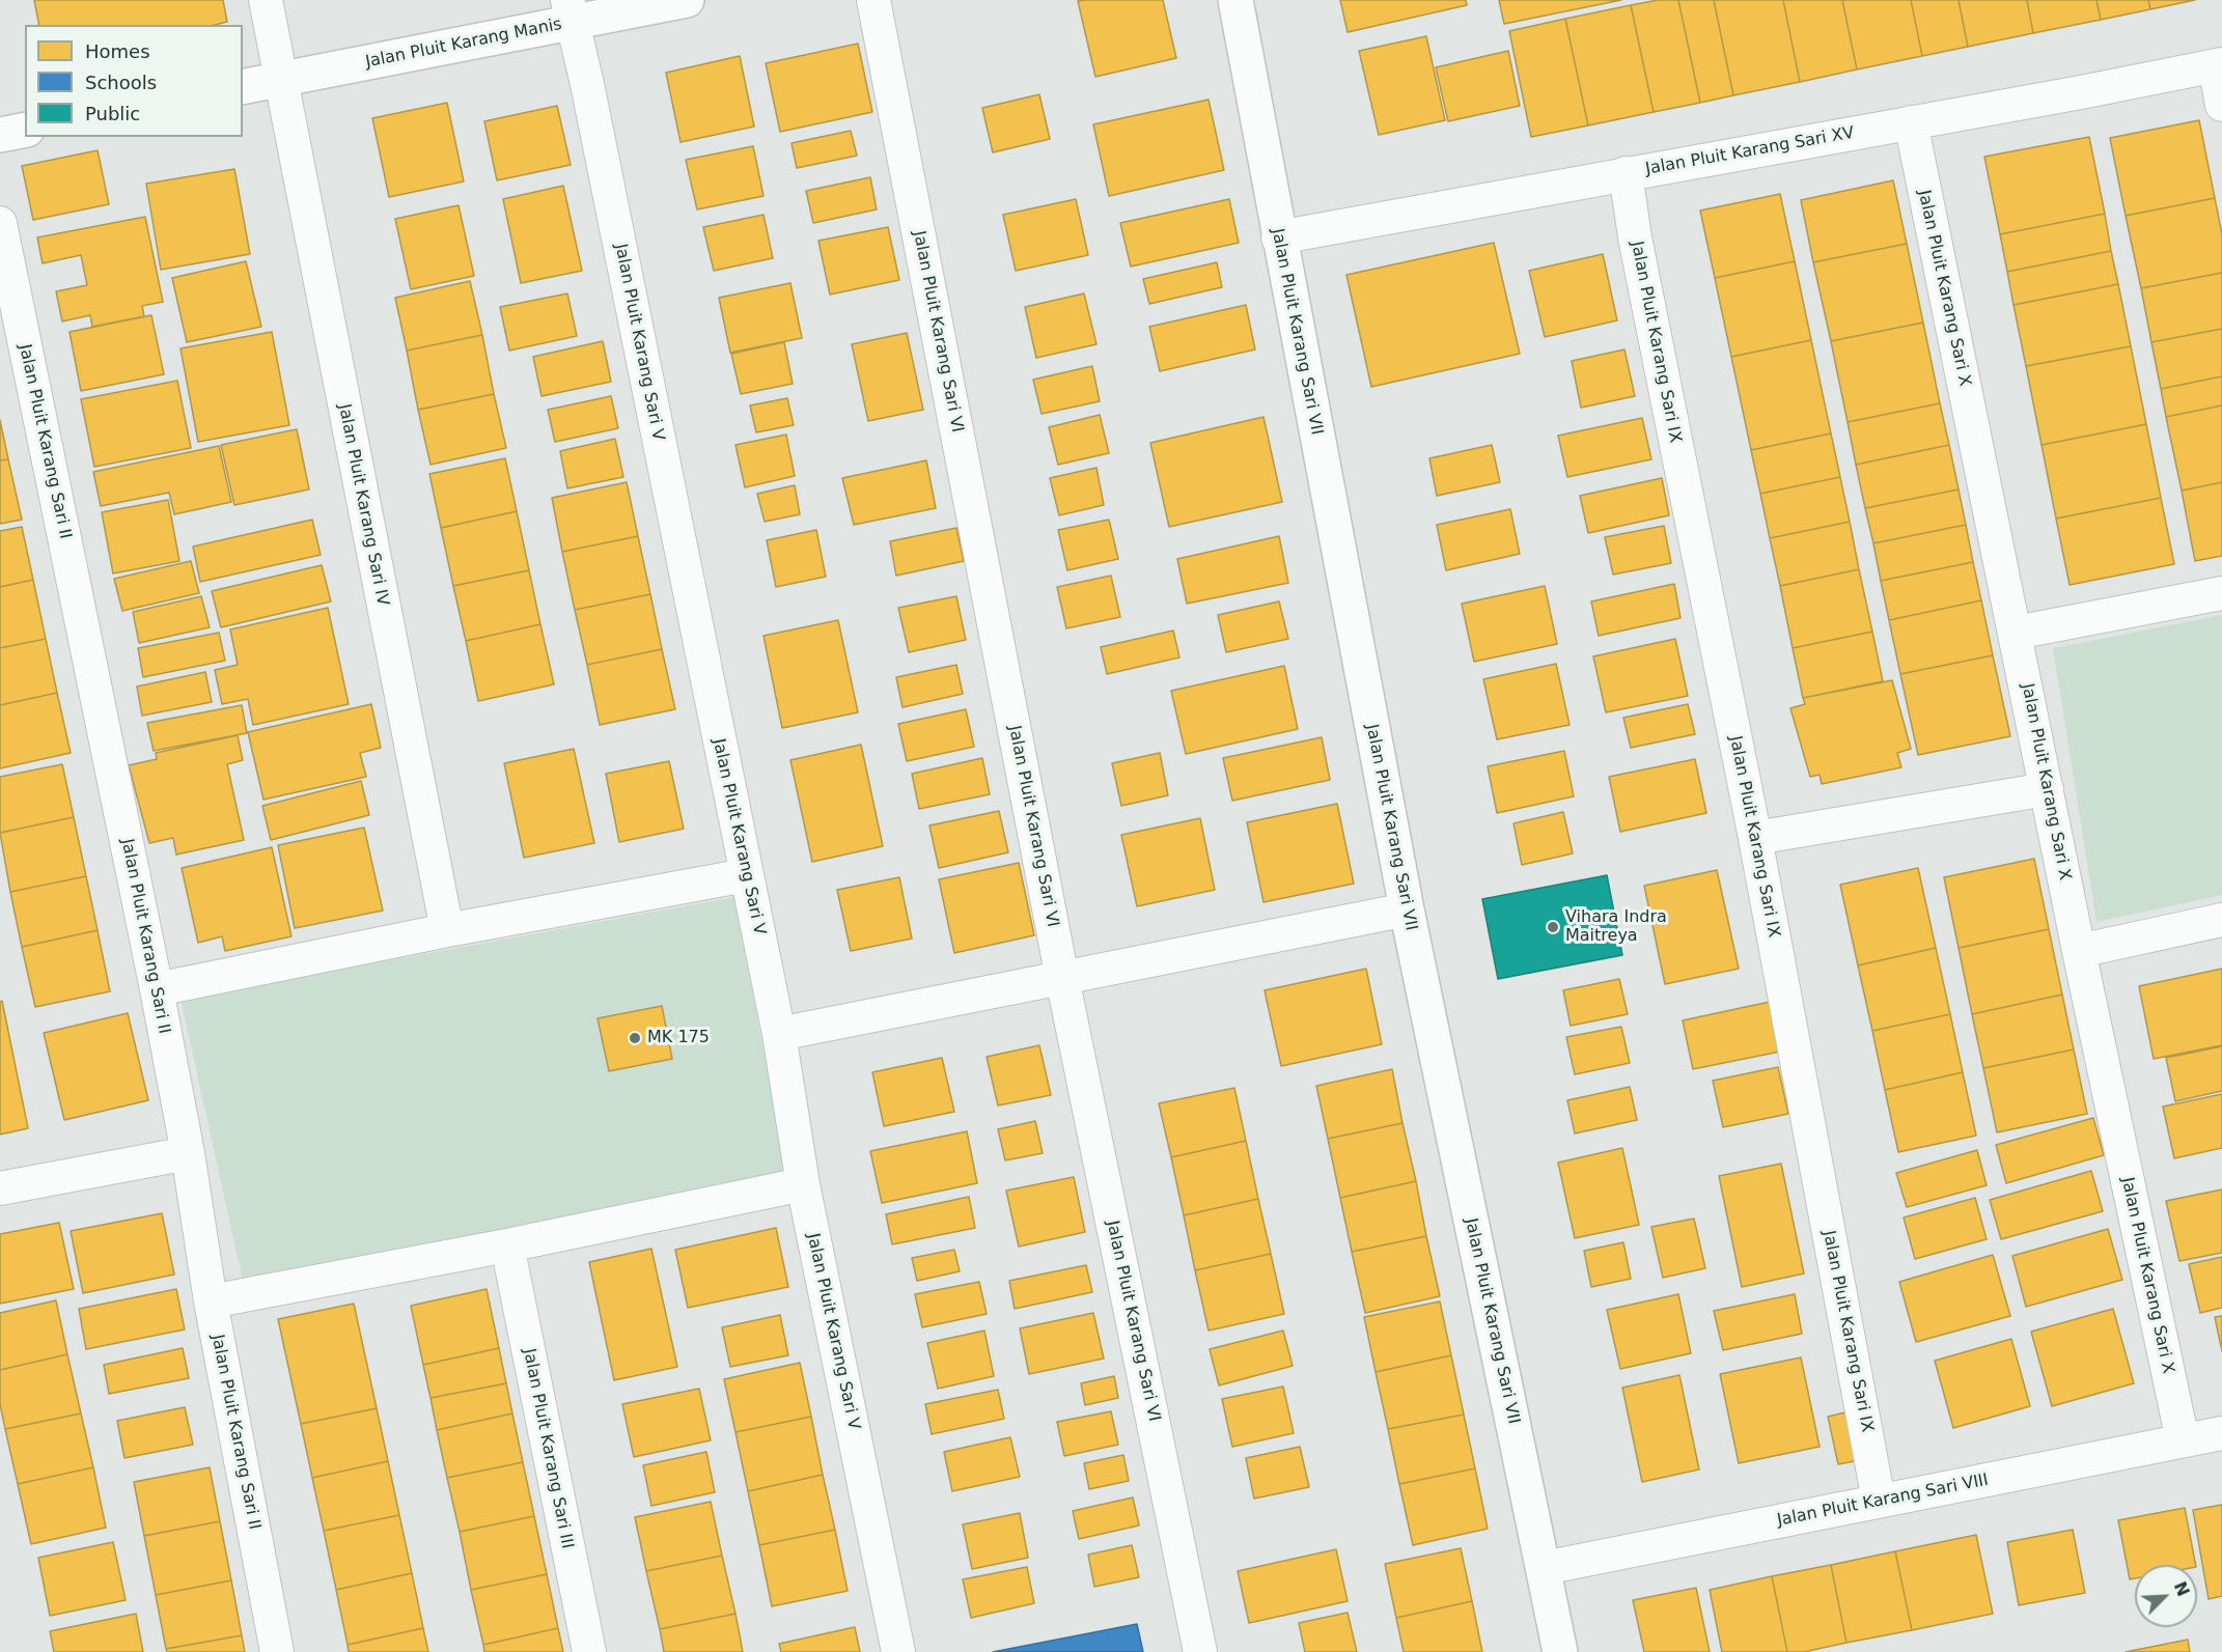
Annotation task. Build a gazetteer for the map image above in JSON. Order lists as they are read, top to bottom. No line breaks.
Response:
{"streets":{"street":["Jalan Pluit Karang Manis","Jalan Pluit Karang Sari XV","Jalan Pluit Karang Sari X","Jalan Pluit Karang Sari VI","Jalan Pluit Karang Sari VII","Jalan Pluit Karang Sari V","Jalan Pluit Karang Sari IX","Jalan Pluit Karang Sari II","Jalan Pluit Karang Sari IV","Jalan Pluit Karang Sari III","Jalan Pluit Karang Sari VIII"]},"crossings":[["Jalan Pluit Karang Manis","Jalan Pluit Karang Sari V"],["Jalan Pluit Karang Manis","Jalan Pluit Karang Sari IV"],["Jalan Pluit Karang Sari XV","Jalan Pluit Karang Sari X"],["Jalan Pluit Karang Sari XV","Jalan Pluit Karang Sari VII"],["Jalan Pluit Karang Sari XV","Jalan Pluit Karang Sari IX"],["Jalan Pluit Karang Sari X","Jalan Pluit Karang Sari VIII"],["Jalan Pluit Karang Sari VII","Jalan Pluit Karang Sari VIII"],["Jalan Pluit Karang Sari IX","Jalan Pluit Karang Sari VIII"]],"places":["Vihara Indra Maitreya","MK 175"],"legend":["Homes","Schools","Public"],"north":"top right"}
